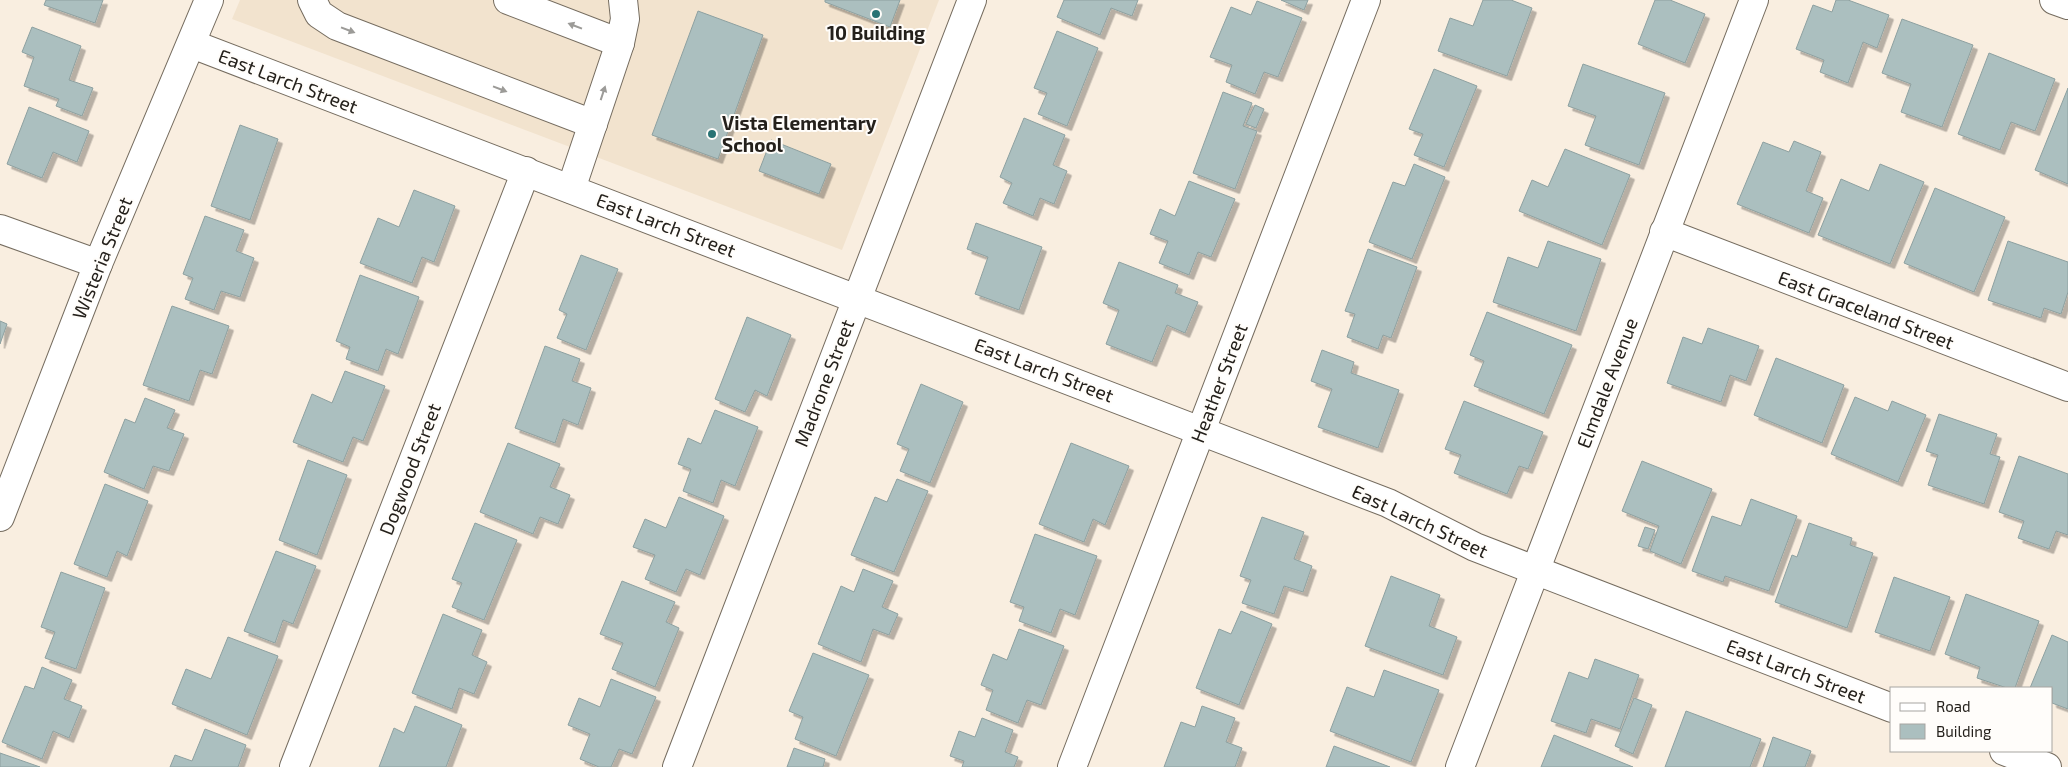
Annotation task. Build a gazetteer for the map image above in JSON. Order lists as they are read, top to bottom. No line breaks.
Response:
{"streets":{"street":["East Larch Street","Wisteria Street","East Graceland Street","Madrone Street","Heather Street","Elmdale Avenue","Dogwood Street"]},"crossings":[["East Larch Street","Wisteria Street"],["East Larch Street","Madrone Street"],["East Larch Street","Heather Street"],["East Larch Street","Elmdale Avenue"],["East Larch Street","Dogwood Street"],["East Graceland Street","Elmdale Avenue"]],"places":["10 Building","Vista Elementary School"],"legend":["Road","Building"]}
